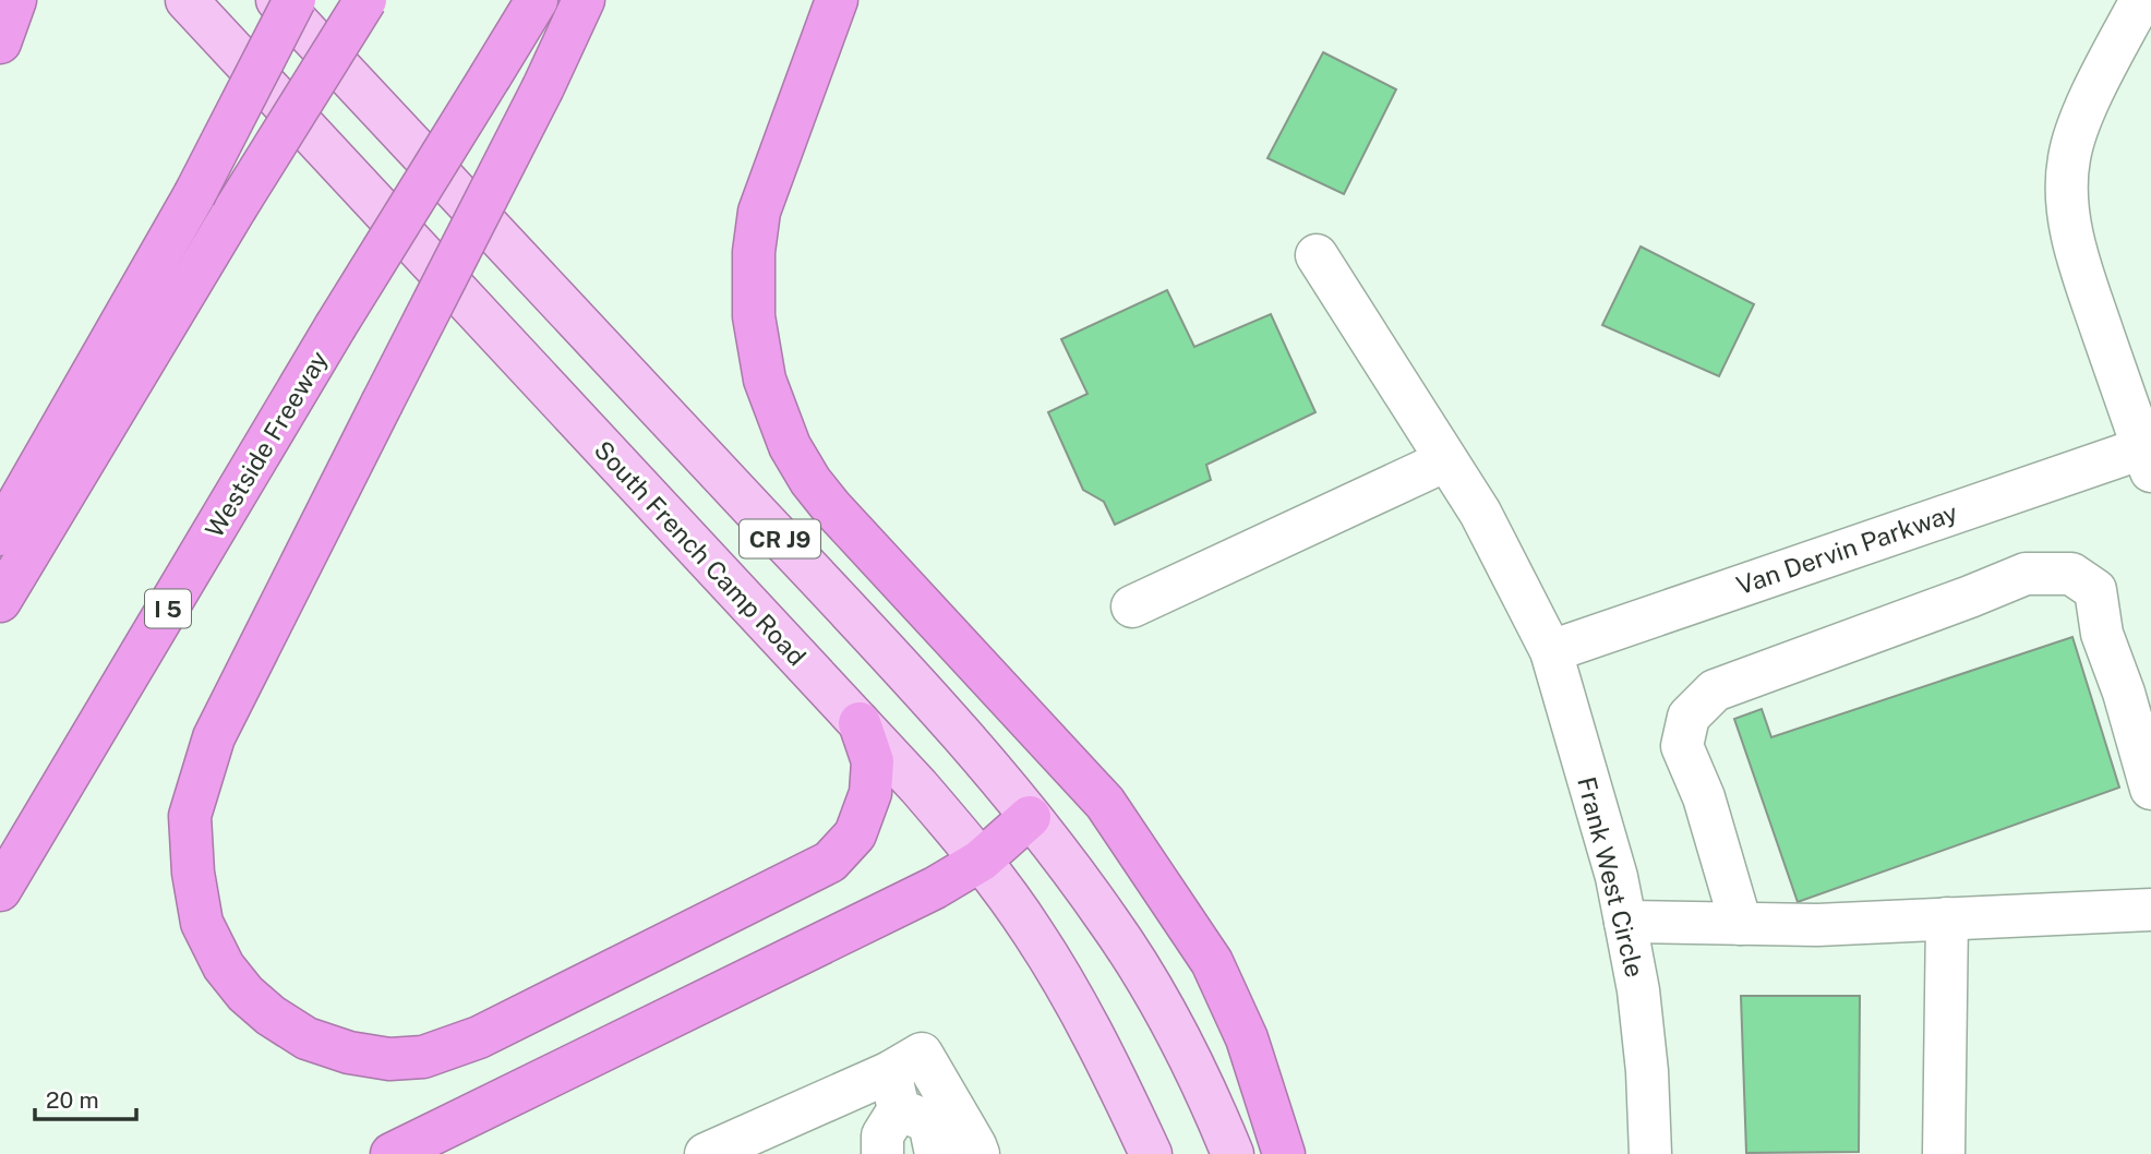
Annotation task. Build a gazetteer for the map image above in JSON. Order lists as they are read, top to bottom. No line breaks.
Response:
{"streets":{"highway":["Westside Freeway","I 5"],"main road":["CR J9","South French Camp Road"],"street":["Van Dervin Parkway","Frank West Circle"]},"crossings":[["Van Dervin Parkway","Frank West Circle"]],"scale_bar":"20 m"}
